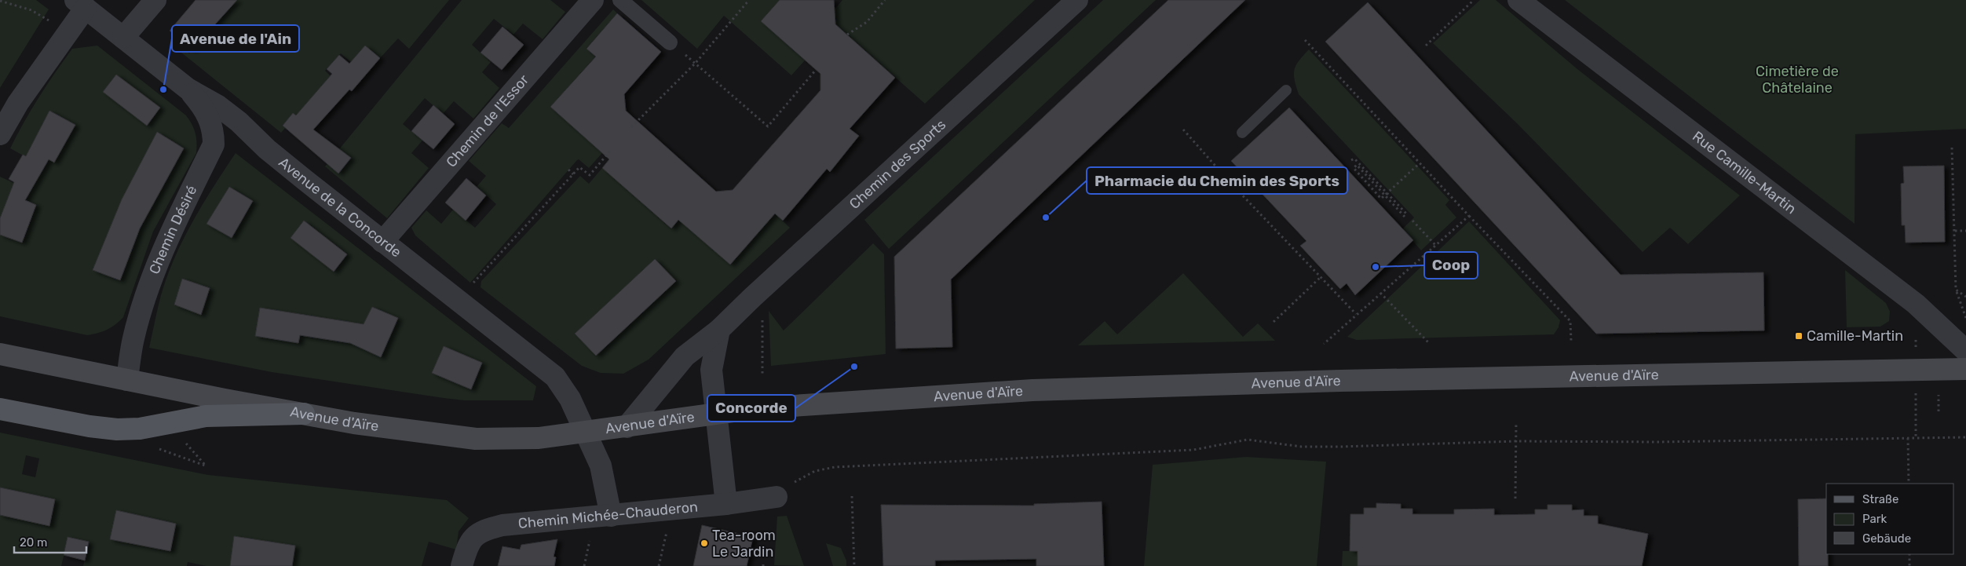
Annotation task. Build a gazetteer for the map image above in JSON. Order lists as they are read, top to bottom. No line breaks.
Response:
{"streets":{"main road":["Avenue d'Aïre"],"street":["Chemin de l'Essor","Chemin des Sports","Rue Camille-Martin","Avenue de la Concorde","Chemin Désiré","Chemin Michée-Chauderon"]},"crossings":[["Chemin de l'Essor","Avenue de la Concorde"],["Chemin des Sports","Avenue d'Aïre"],["Avenue de la Concorde","Avenue d'Aïre"],["Avenue de la Concorde","Chemin Michée-Chauderon"],["Chemin Désiré","Avenue d'Aïre"]],"parks":["Cimetière de Châtelaine"],"places":{"other":["Avenue de l'Ain","Pharmacie du Chemin des Sports","Coop","Concorde","Tea-room Le Jardin"],"transit":["Camille-Martin"]},"legend":["Straße","Park","Gebäude"],"scale_bar":"20 m"}
